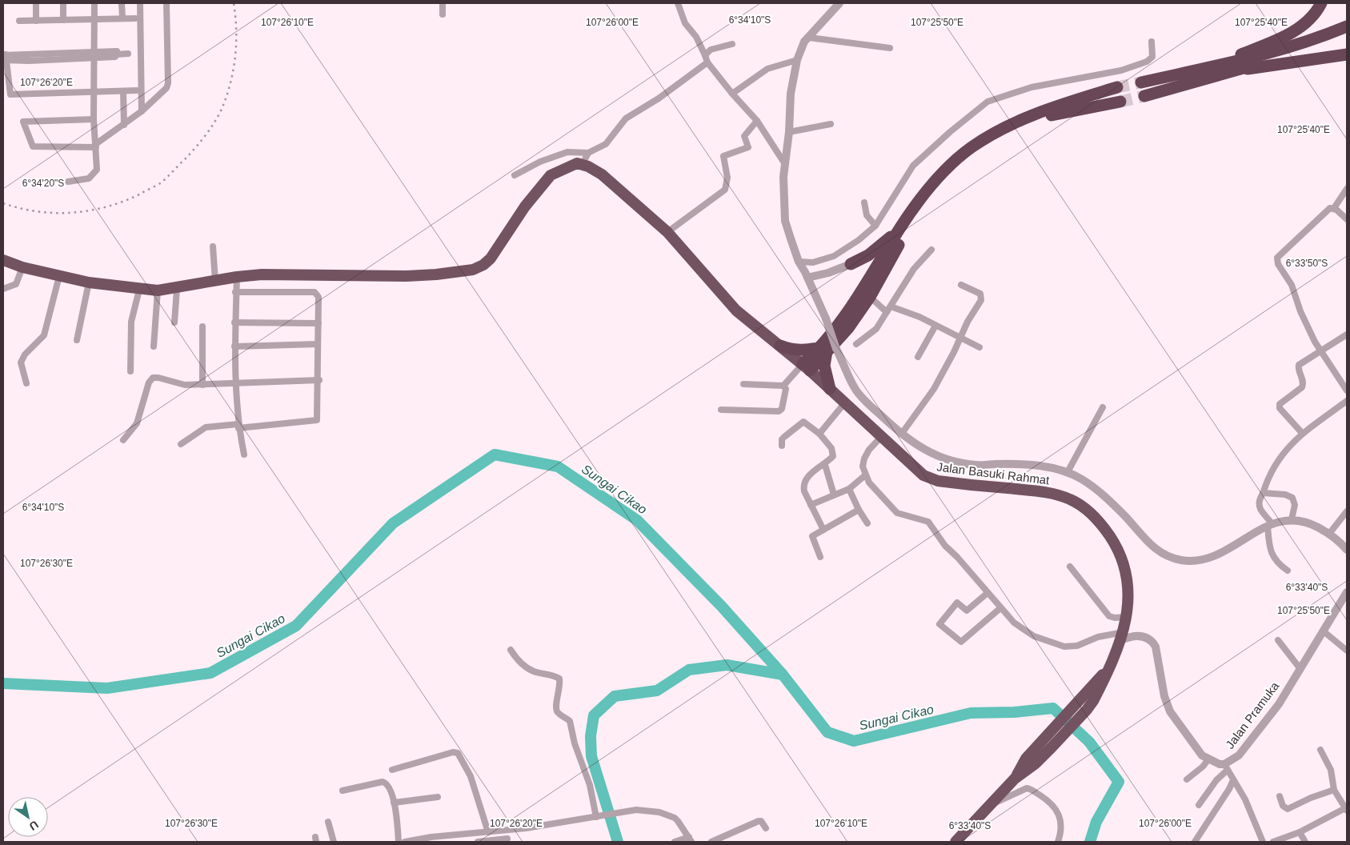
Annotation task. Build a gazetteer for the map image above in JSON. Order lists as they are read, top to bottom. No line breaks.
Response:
{"streets":{"highway":["Jalan Basuki Rahmat"],"street":["Jalan Pramuka"]},"crossings":[["Jalan Basuki Rahmat","Jalan Pramuka"]],"water":["Sungai Cikao"],"north":"bottom right","coordinates":["6°34'10\"S","107°25'50\"E","107°26'10\"E","107°26'00\"E","107°25'40\"E","107°26'20\"E","6°34'20\"S","6°33'50\"S","107°26'30\"E","6°33'40\"S"]}
